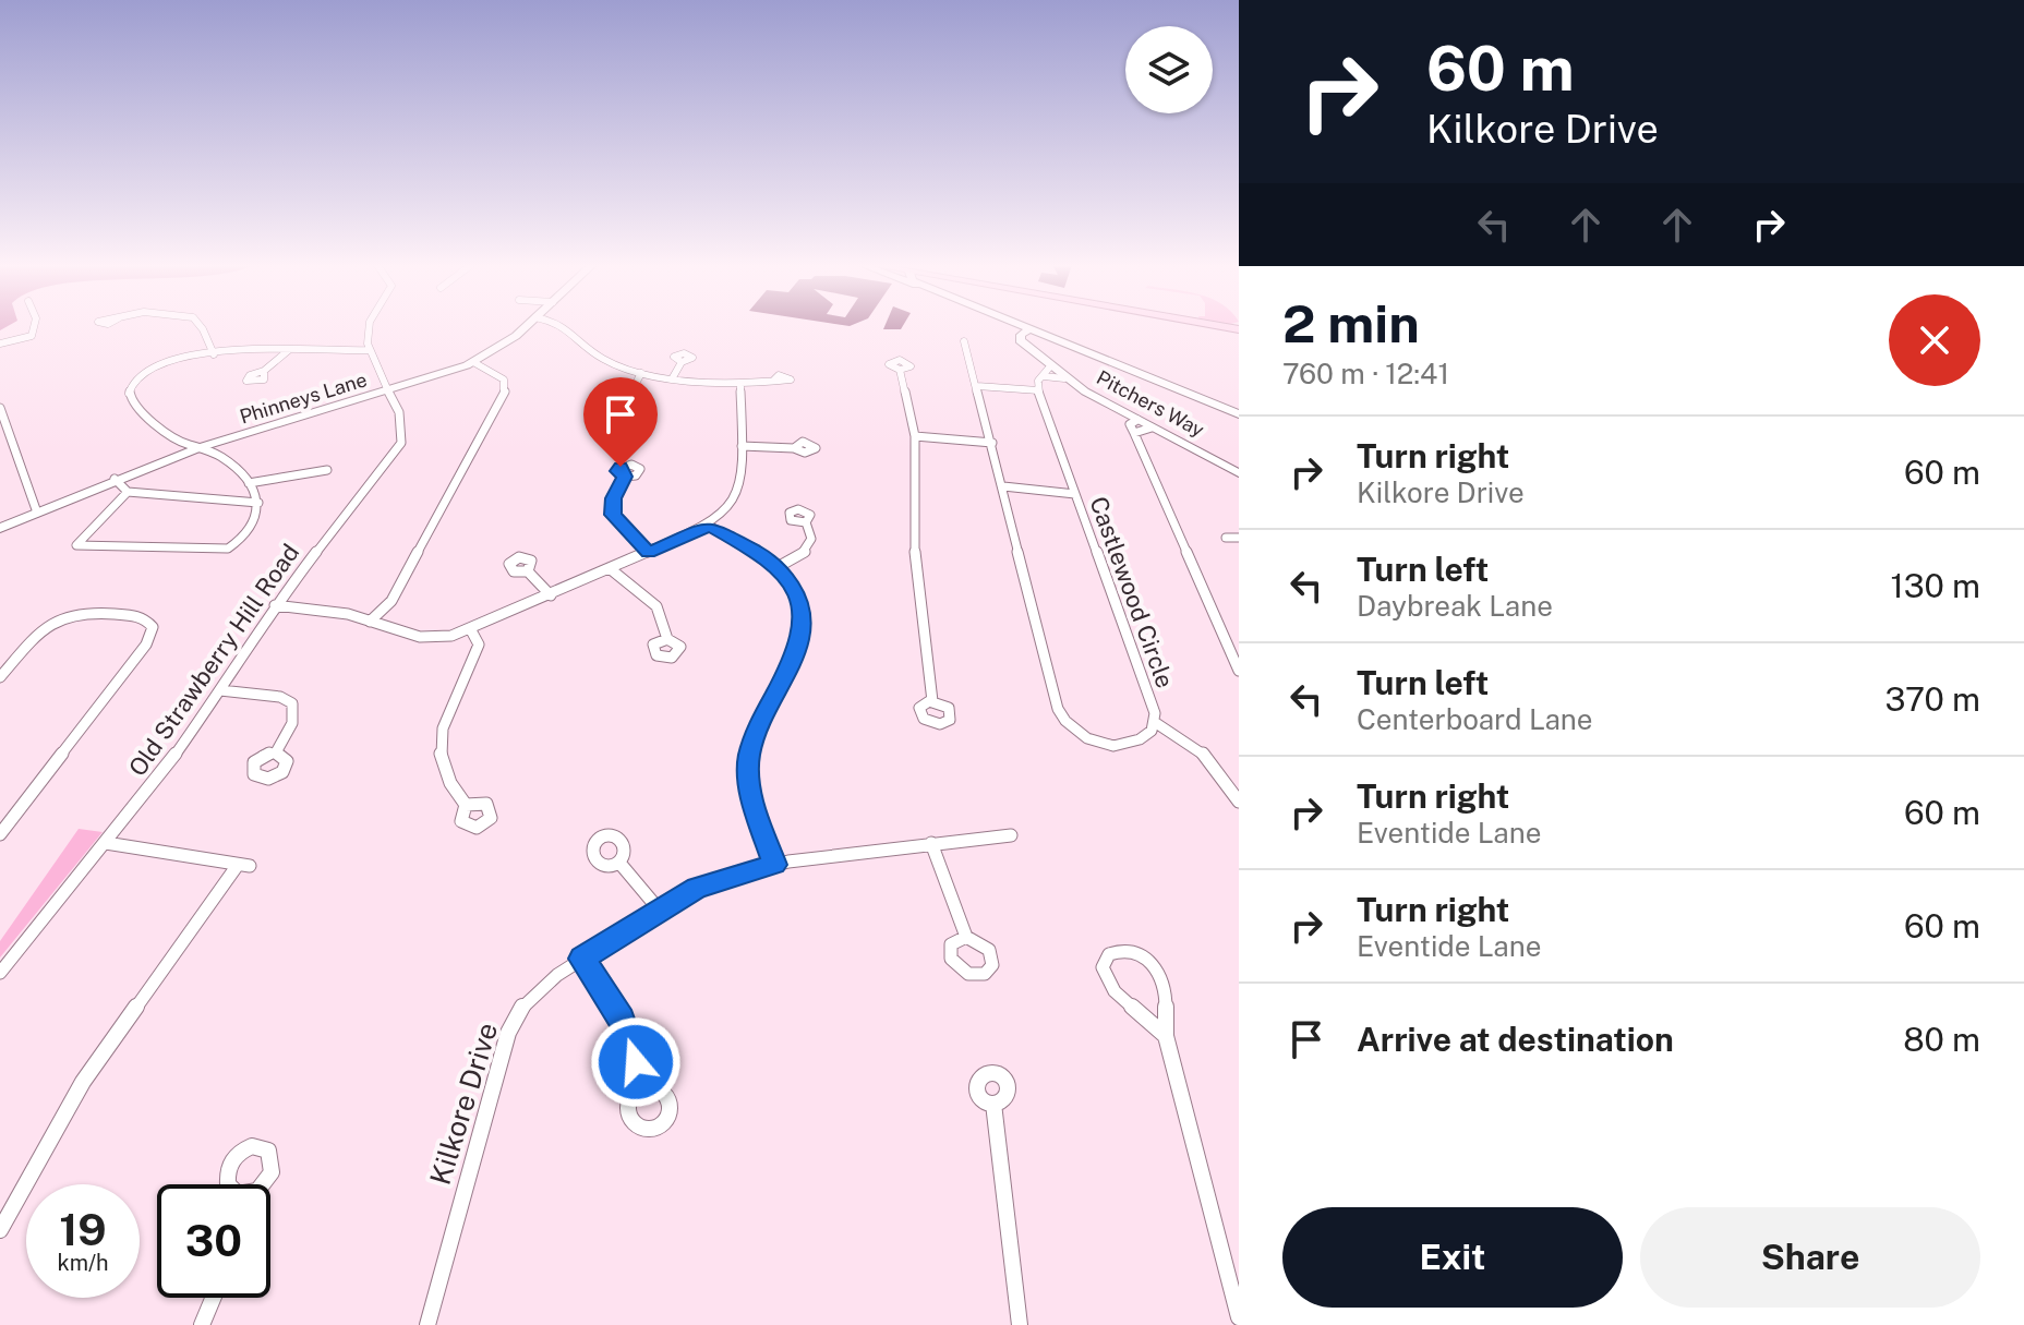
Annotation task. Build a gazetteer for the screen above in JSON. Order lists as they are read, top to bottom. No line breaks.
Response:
{"streets":{"main road":["Phinneys Lane","Pitchers Way"],"street":["Castlewood Circle","Old Strawberry Hill Road","Kilkore Drive"]},"crossings":[["Phinneys Lane","Old Strawberry Hill Road"]],"page":{"turn":["60 m","Kilkore Drive"],"heading":["2 min","760 m · 12:41"],"list":[{"name":"Turn right","note":"Kilkore Drive","value":"60 m"},{"name":"Turn left","note":"Daybreak Lane","value":"130 m"},{"name":"Turn left","note":"Centerboard Lane","value":"370 m"},{"name":"Turn right","note":"Eventide Lane","value":"60 m"},{"name":"Turn right","note":"Eventide Lane","value":"60 m"},{"name":"Arrive at destination","value":"80 m"}],"speed":"19 km/h","limit":"30","buttons":["Exit","Share"]}}
